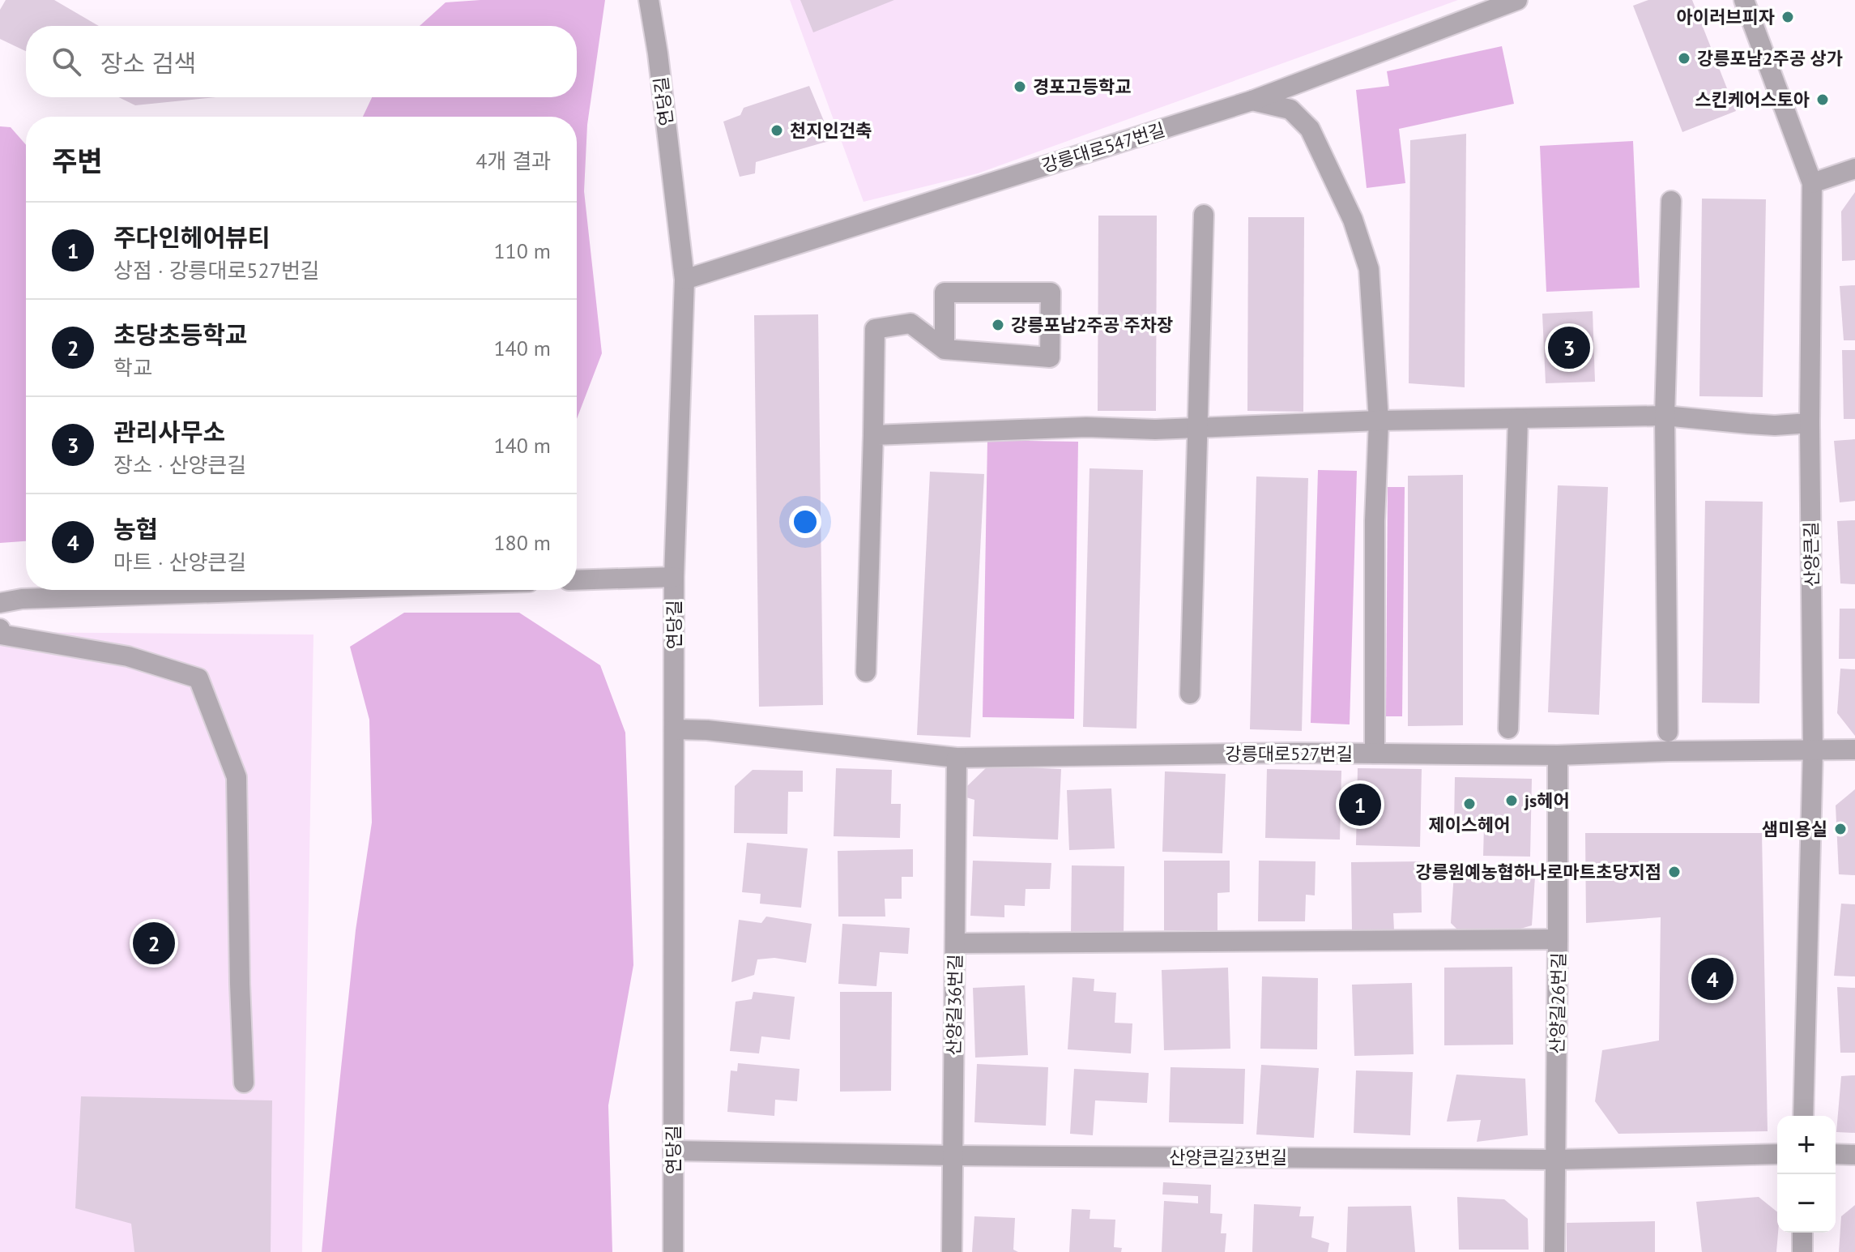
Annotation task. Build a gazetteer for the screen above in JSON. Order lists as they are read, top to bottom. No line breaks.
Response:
{"streets":{"street":["연당길","강릉대로547번길","산양큰길","강릉대로527번길","산양길26번길","산양길36번길","산양큰길23번길"]},"crossings":[["연당길","강릉대로547번길"],["연당길","강릉대로527번길"],["연당길","산양큰길23번길"],["산양큰길","강릉대로527번길"],["강릉대로527번길","산양길26번길"],["강릉대로527번길","산양길36번길"],["산양길26번길","산양큰길23번길"],["산양길36번길","산양큰길23번길"]],"places":["아이러브피자","강릉포남2주공 상가","경포고등학교","스킨케어스토아","천지인건축","강릉포남2주공 주차장","js헤어","제이스헤어","샘미용실","강릉원예농협하나로마트초당지점"],"page":{"search":"장소 검색","heading":["주변","4개 결과"],"list":[{"mark":"1","name":"주다인헤어뷰티","note":"상점 · 강릉대로527번길","value":"110 m"},{"mark":"2","name":"초당초등학교","note":"학교","value":"140 m"},{"mark":"3","name":"관리사무소","note":"장소 · 산양큰길","value":"140 m"},{"mark":"4","name":"농협","note":"마트 · 산양큰길","value":"180 m"}],"pins":["3","1","2","4"],"map_buttons":["+","−"]}}
